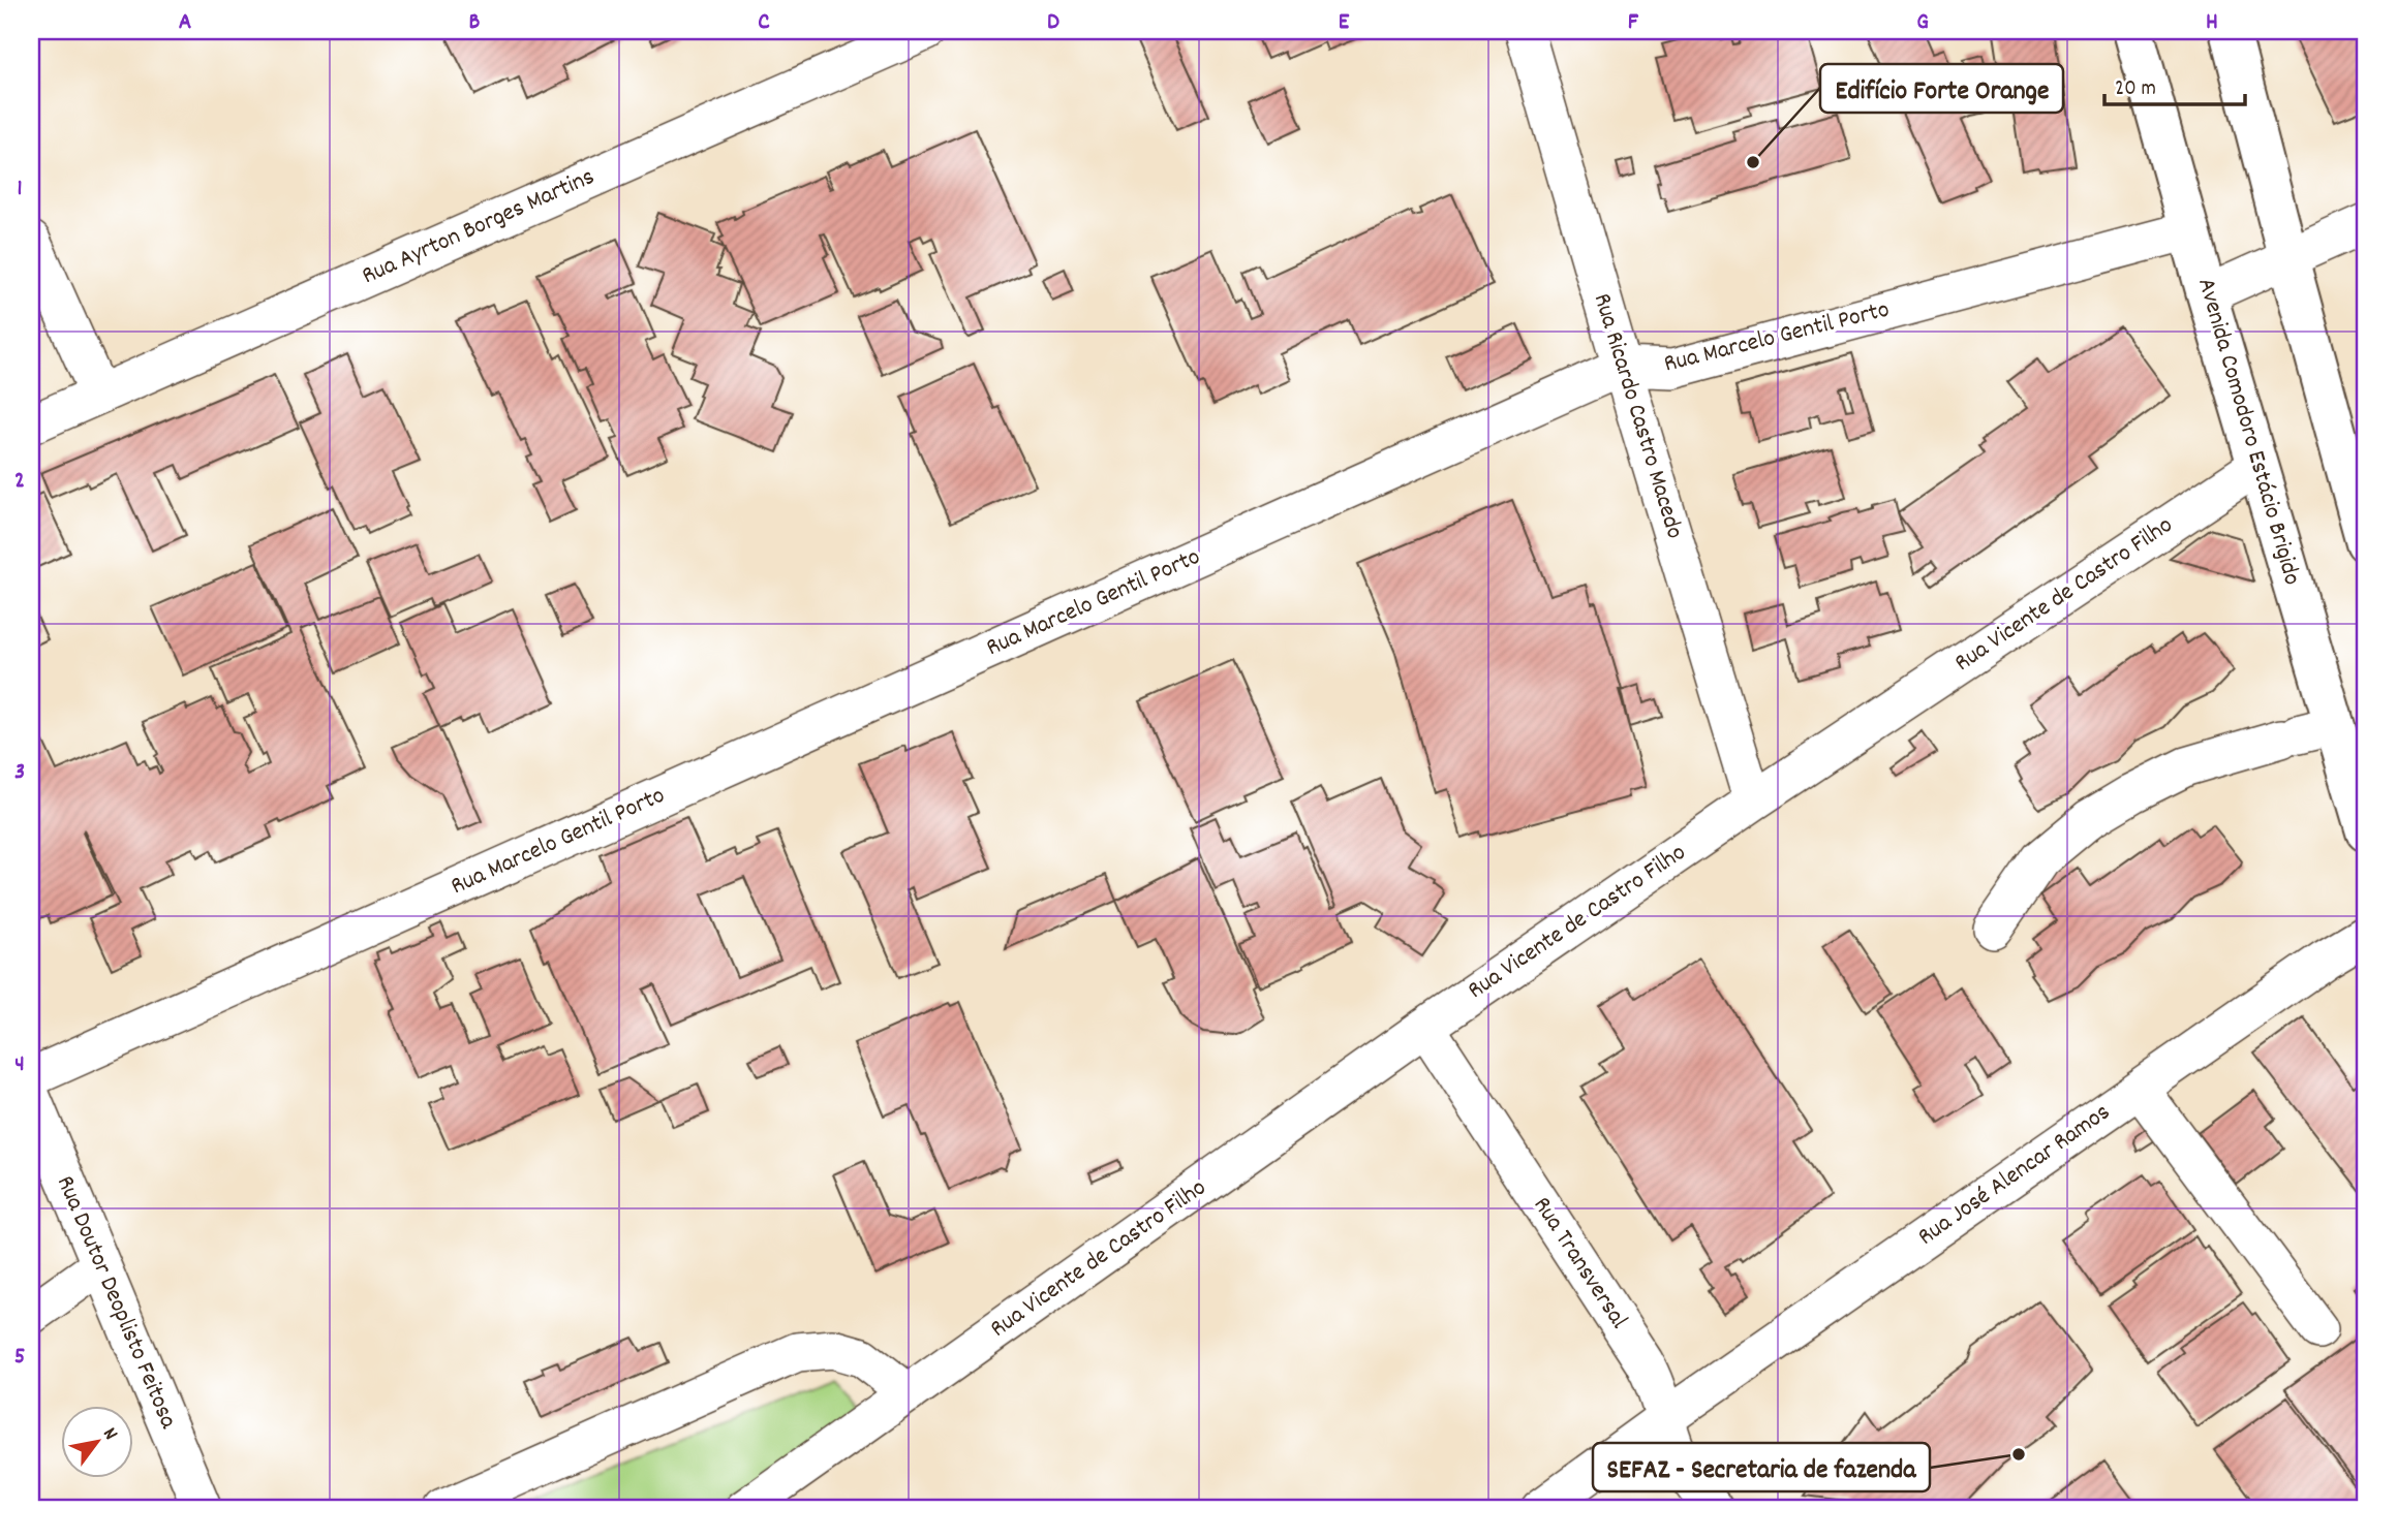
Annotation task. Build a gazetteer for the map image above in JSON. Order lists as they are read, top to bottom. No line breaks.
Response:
{"streets":{"main road":["Avenida Comodoro Estácio Brigido"],"street":["Rua Ayrton Borges Martins","Rua Marcelo Gentil Porto","Rua Ricardo Castro Macedo","Rua Vicente de Castro Filho","Rua José Alencar Ramos","Rua Transversal","Rua Doutor Deoplisto Feitosa"]},"crossings":[["Rua Marcelo Gentil Porto","Rua Ricardo Castro Macedo"],["Rua Marcelo Gentil Porto","Avenida Comodoro Estácio Brigido"],["Rua Ricardo Castro Macedo","Rua Vicente de Castro Filho"],["Avenida Comodoro Estácio Brigido","Rua Vicente de Castro Filho"],["Rua Vicente de Castro Filho","Rua Transversal"],["Rua José Alencar Ramos","Rua Transversal"]],"places":["Edifício Forte Orange","SEFAZ - Secretaria de fazenda"],"scale_bar":"20 m","north":"top right","grid":{"columns":["A","B","C","D","E","F","G","H"],"rows":["1","2","3","4","5"]}}
